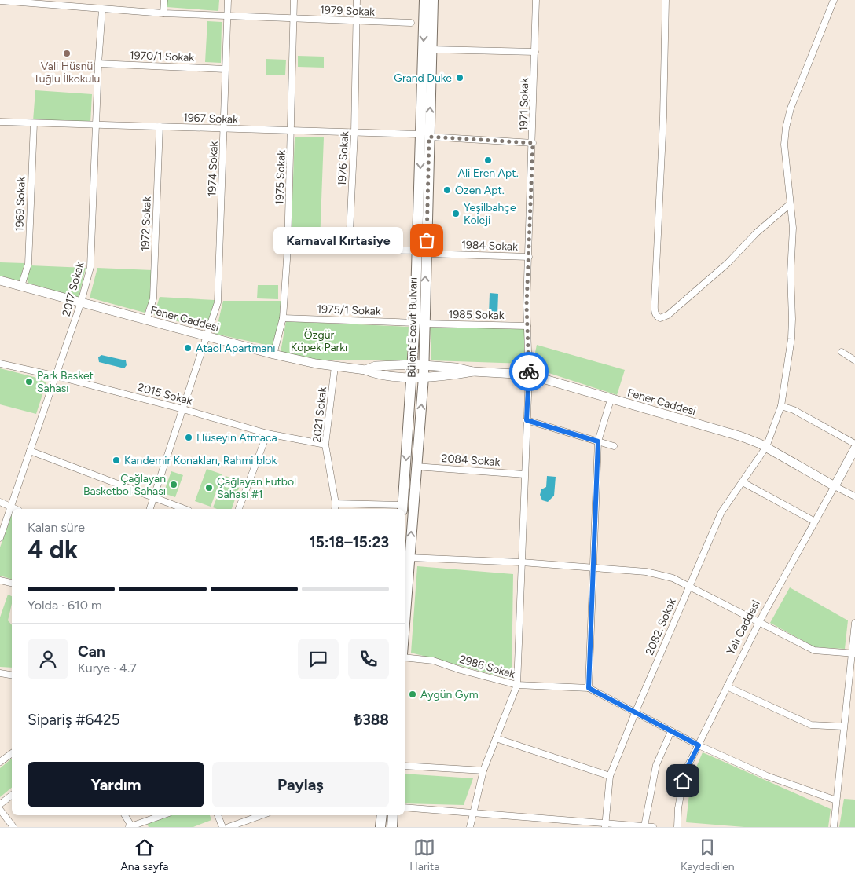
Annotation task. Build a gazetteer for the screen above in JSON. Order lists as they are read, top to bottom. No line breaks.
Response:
{"streets":{"main road":["Bülent Ecevit Bulvarı"],"street":["1979 Sokak","1970/1 Sokak","1971 Sokak","1967 Sokak","1976 Sokak","1974 Sokak","1975 Sokak","1969 Sokak","1972 Sokak","1984 Sokak","2017 Sokak","1975/1 Sokak","1985 Sokak","Fener Caddesi","2015 Sokak","2021 Sokak","2084 Sokak","2082. Sokak","Yalı Caddesi","2986 Sokak"]},"crossings":[["1979 Sokak","1976 Sokak"],["1979 Sokak","1974 Sokak"],["1979 Sokak","1975 Sokak"],["1979 Sokak","2017 Sokak"],["1970/1 Sokak","1974 Sokak"],["1970/1 Sokak","2017 Sokak"],["1971 Sokak","1967 Sokak"],["1971 Sokak","1984 Sokak"],["1971 Sokak","1985 Sokak"],["1971 Sokak","Fener Caddesi"],["1971 Sokak","2084 Sokak"],["1971 Sokak","2986 Sokak"],["1967 Sokak","1976 Sokak"],["1967 Sokak","1974 Sokak"],["1967 Sokak","1975 Sokak"],["1967 Sokak","1969 Sokak"],["1967 Sokak","1972 Sokak"],["1967 Sokak","2017 Sokak"],["1967 Sokak","Bülent Ecevit Bulvarı"],["1974 Sokak","Fener Caddesi"],["1974 Sokak","2015 Sokak"],["1975 Sokak","1975/1 Sokak"],["1975 Sokak","Fener Caddesi"],["1969 Sokak","Fener Caddesi"],["1972 Sokak","Fener Caddesi"],["1984 Sokak","Bülent Ecevit Bulvarı"],["2017 Sokak","Fener Caddesi"],["2017 Sokak","2015 Sokak"],["1975/1 Sokak","1985 Sokak"],["1975/1 Sokak","Bülent Ecevit Bulvarı"],["1985 Sokak","Bülent Ecevit Bulvarı"],["Fener Caddesi","Bülent Ecevit Bulvarı"],["Fener Caddesi","2021 Sokak"],["Fener Caddesi","2082. Sokak"],["Fener Caddesi","Yalı Caddesi"],["Bülent Ecevit Bulvarı","2084 Sokak"],["Bülent Ecevit Bulvarı","2986 Sokak"],["2015 Sokak","2021 Sokak"]],"parks":["Özgür Köpek Parkı"],"places":["Vali Hüsnü Tuğlu İlkokulu","Grand Duke","Ali Eren Apt.","Özen Apt.","Yeşilbahçe Koleji","Karnaval Kırtasiye","Ataol Apartmanı","Park Basket Sahası","Hüseyin Atmaca","Kandemir Konakları, Rahmi blok","Çağlayan Basketbol Sahası","Çağlayan Futbol Sahası #1","Aygün Gym"],"page":{"bubble":"Karnaval Kırtasiye","heading":["4 dk","Kalan süre","15:18–15:23"],"panel":["Can","Kurye · 4.7","Sipariş #6425","₺388"],"bar":"Yolda · 610 m","buttons":["Yardım","Paylaş"],"tabs":["Ana sayfa","Harita","Kaydedilen"]}}
